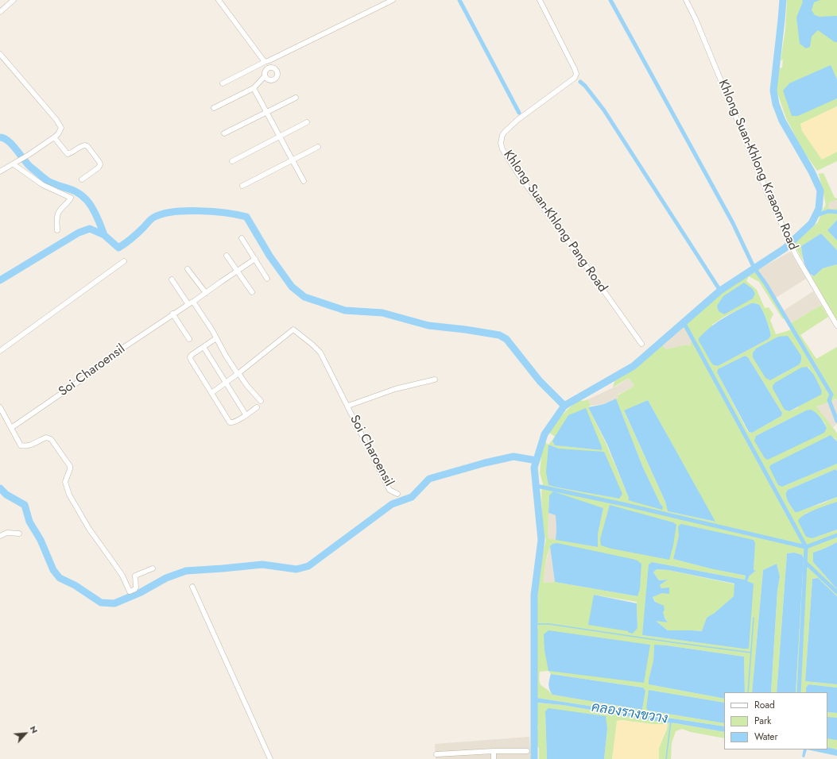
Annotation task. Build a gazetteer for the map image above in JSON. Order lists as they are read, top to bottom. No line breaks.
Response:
{"streets":{"street":["Khlong Suan-Khlong Kraaom Road","Khlong Suan-Khlong Pang Road","Soi Charoensil"]},"water":["คลองรางขวาง"],"legend":["Road","Park","Water"],"north":"top right"}
